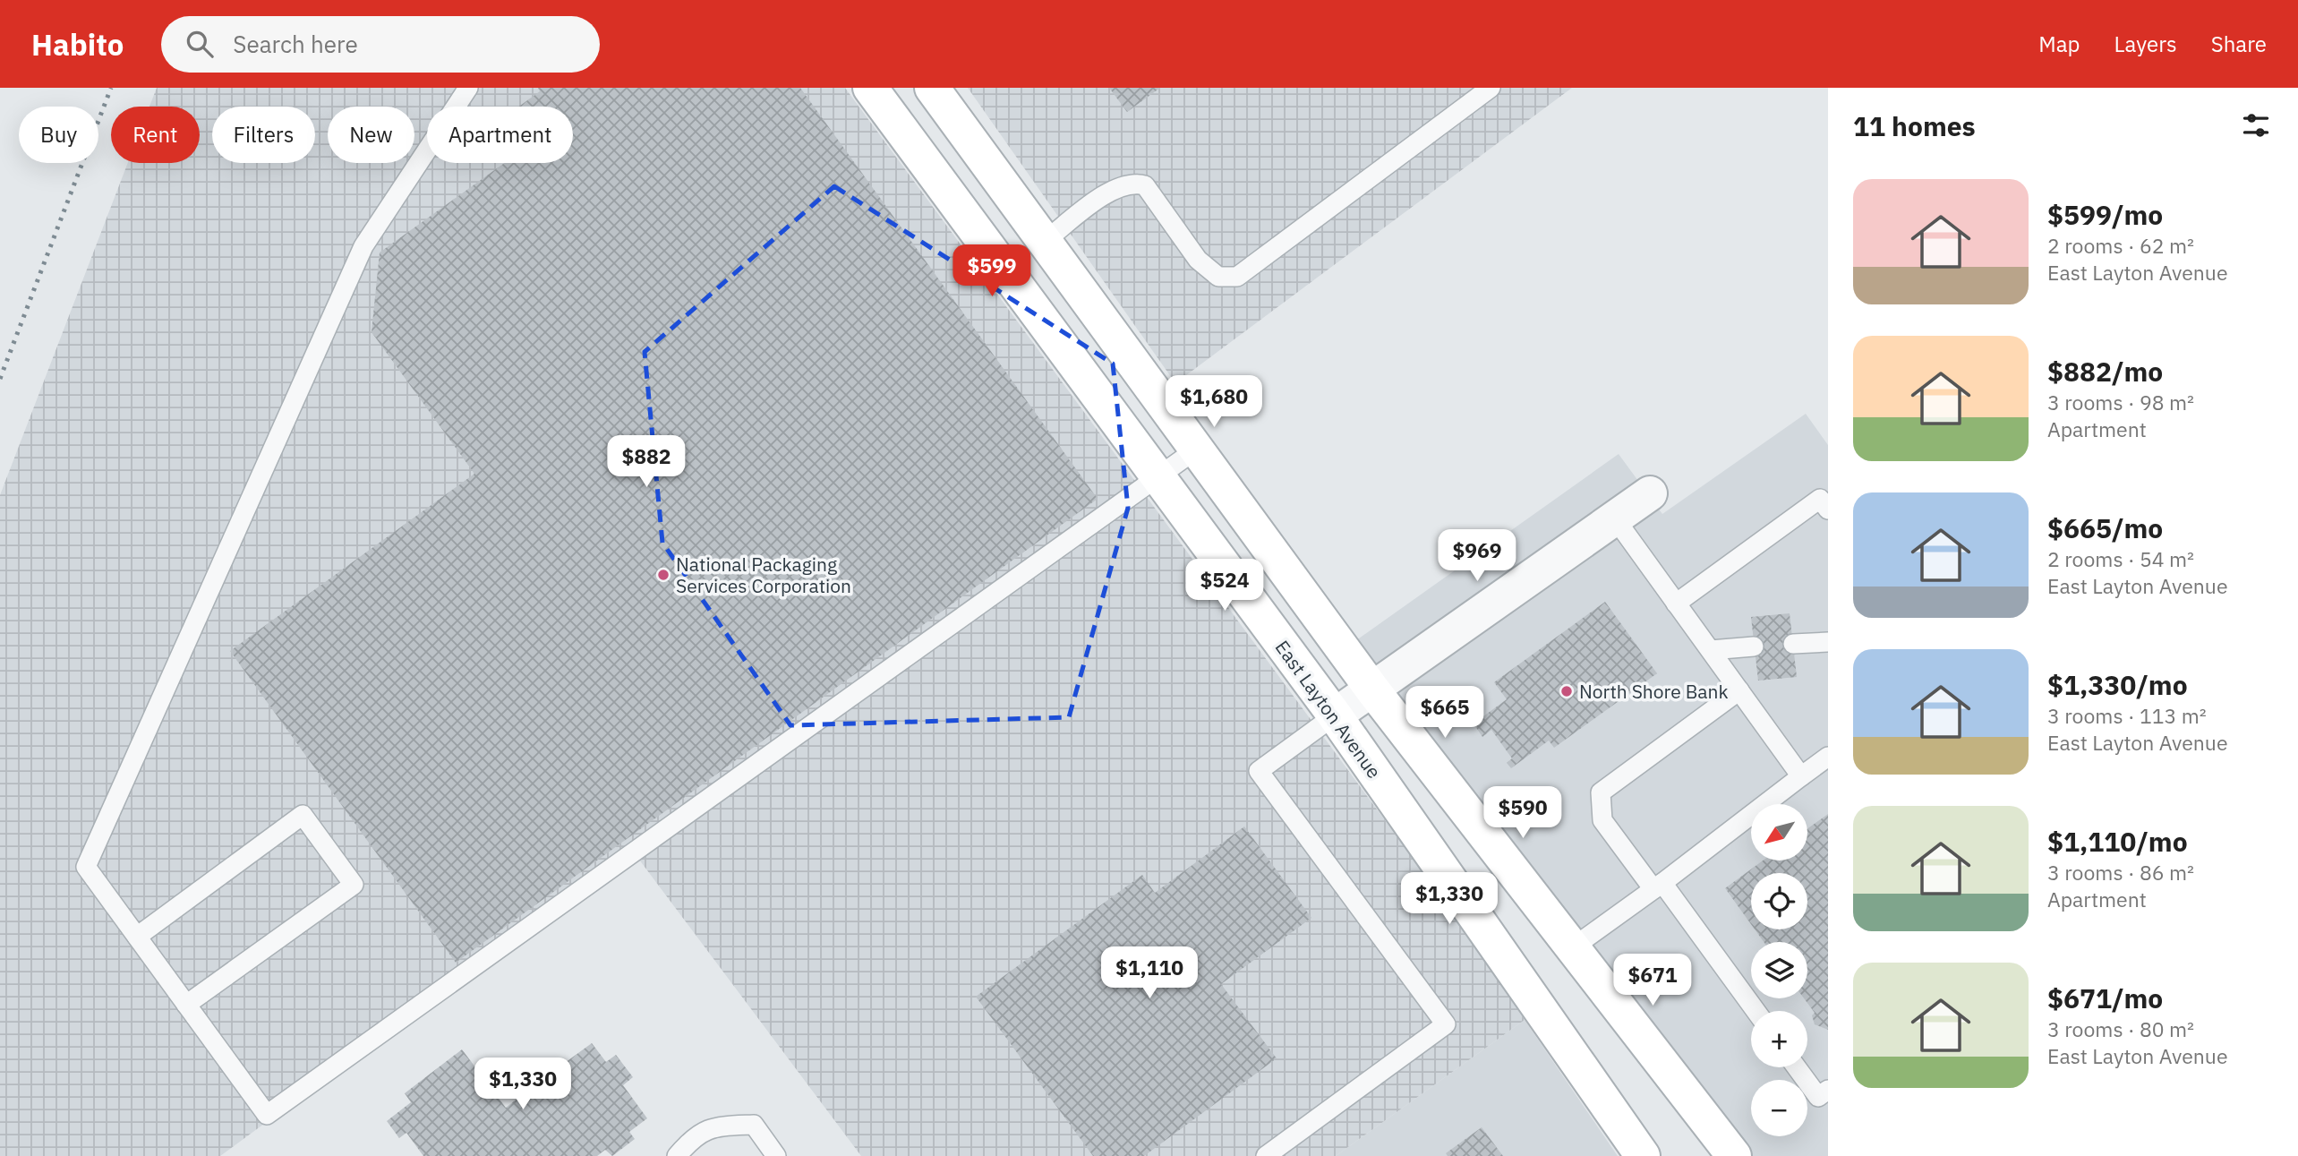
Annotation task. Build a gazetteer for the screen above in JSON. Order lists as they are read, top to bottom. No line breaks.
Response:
{"streets":{"main road":["East Layton Avenue"]},"places":["National Packaging Services Corporation","North Shore Bank"],"north":"bottom left","page":{"header":"Habito","search":"Search here","nav":["Map","Layers","Share"],"heading":"11 homes","chip":["Buy","Rent","Filters","New","Apartment"],"list":[{"name":"$599/mo","note":"2 rooms · 62 m² · East Layton Avenue"},{"name":"$882/mo","note":"3 rooms · 98 m² · Apartment"},{"name":"$665/mo","note":"2 rooms · 54 m² · East Layton Avenue"},{"name":"$1,330/mo","note":"3 rooms · 113 m² · East Layton Avenue"},{"name":"$1,110/mo","note":"3 rooms · 86 m² · Apartment"},{"name":"$671/mo","note":"3 rooms · 80 m² · East Layton Avenue"}],"price":["$599","$1,680","$882","$969","$524","$665","$590","$1,330","$1,110","$671","$1,330"],"map_buttons":["+","−"]}}
